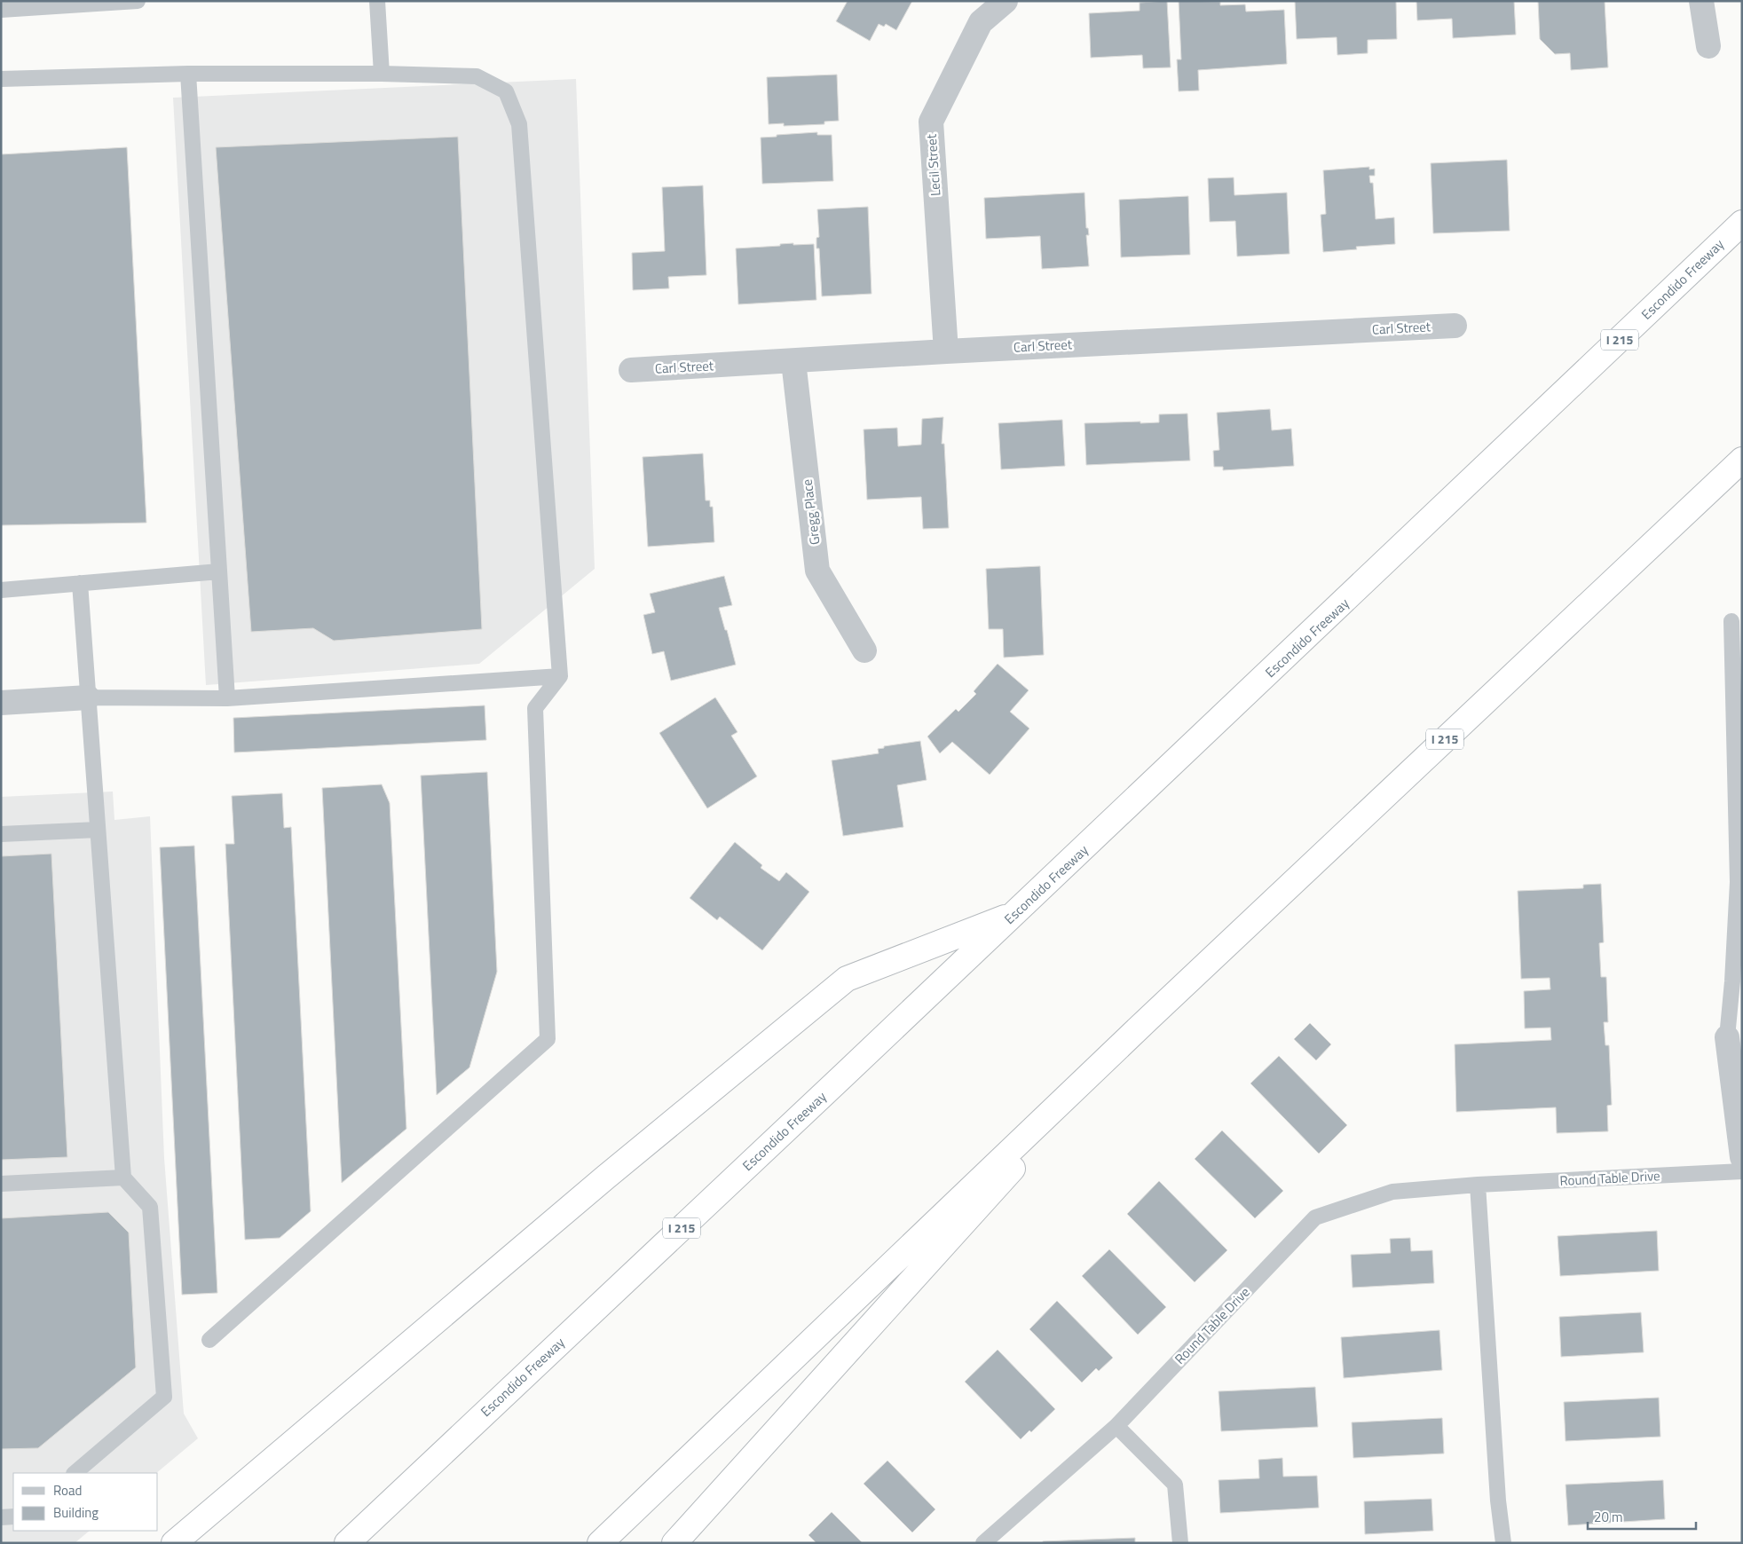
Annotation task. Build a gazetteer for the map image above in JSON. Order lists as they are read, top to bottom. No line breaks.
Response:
{"streets":{"highway":["Escondido Freeway","I 215"],"street":["Lecil Street","Carl Street","Gregg Place"],"lane":["Round Table Drive"]},"crossings":[["Lecil Street","Carl Street"],["Carl Street","Gregg Place"]],"legend":["Road","Building"],"scale_bar":"20 m"}
